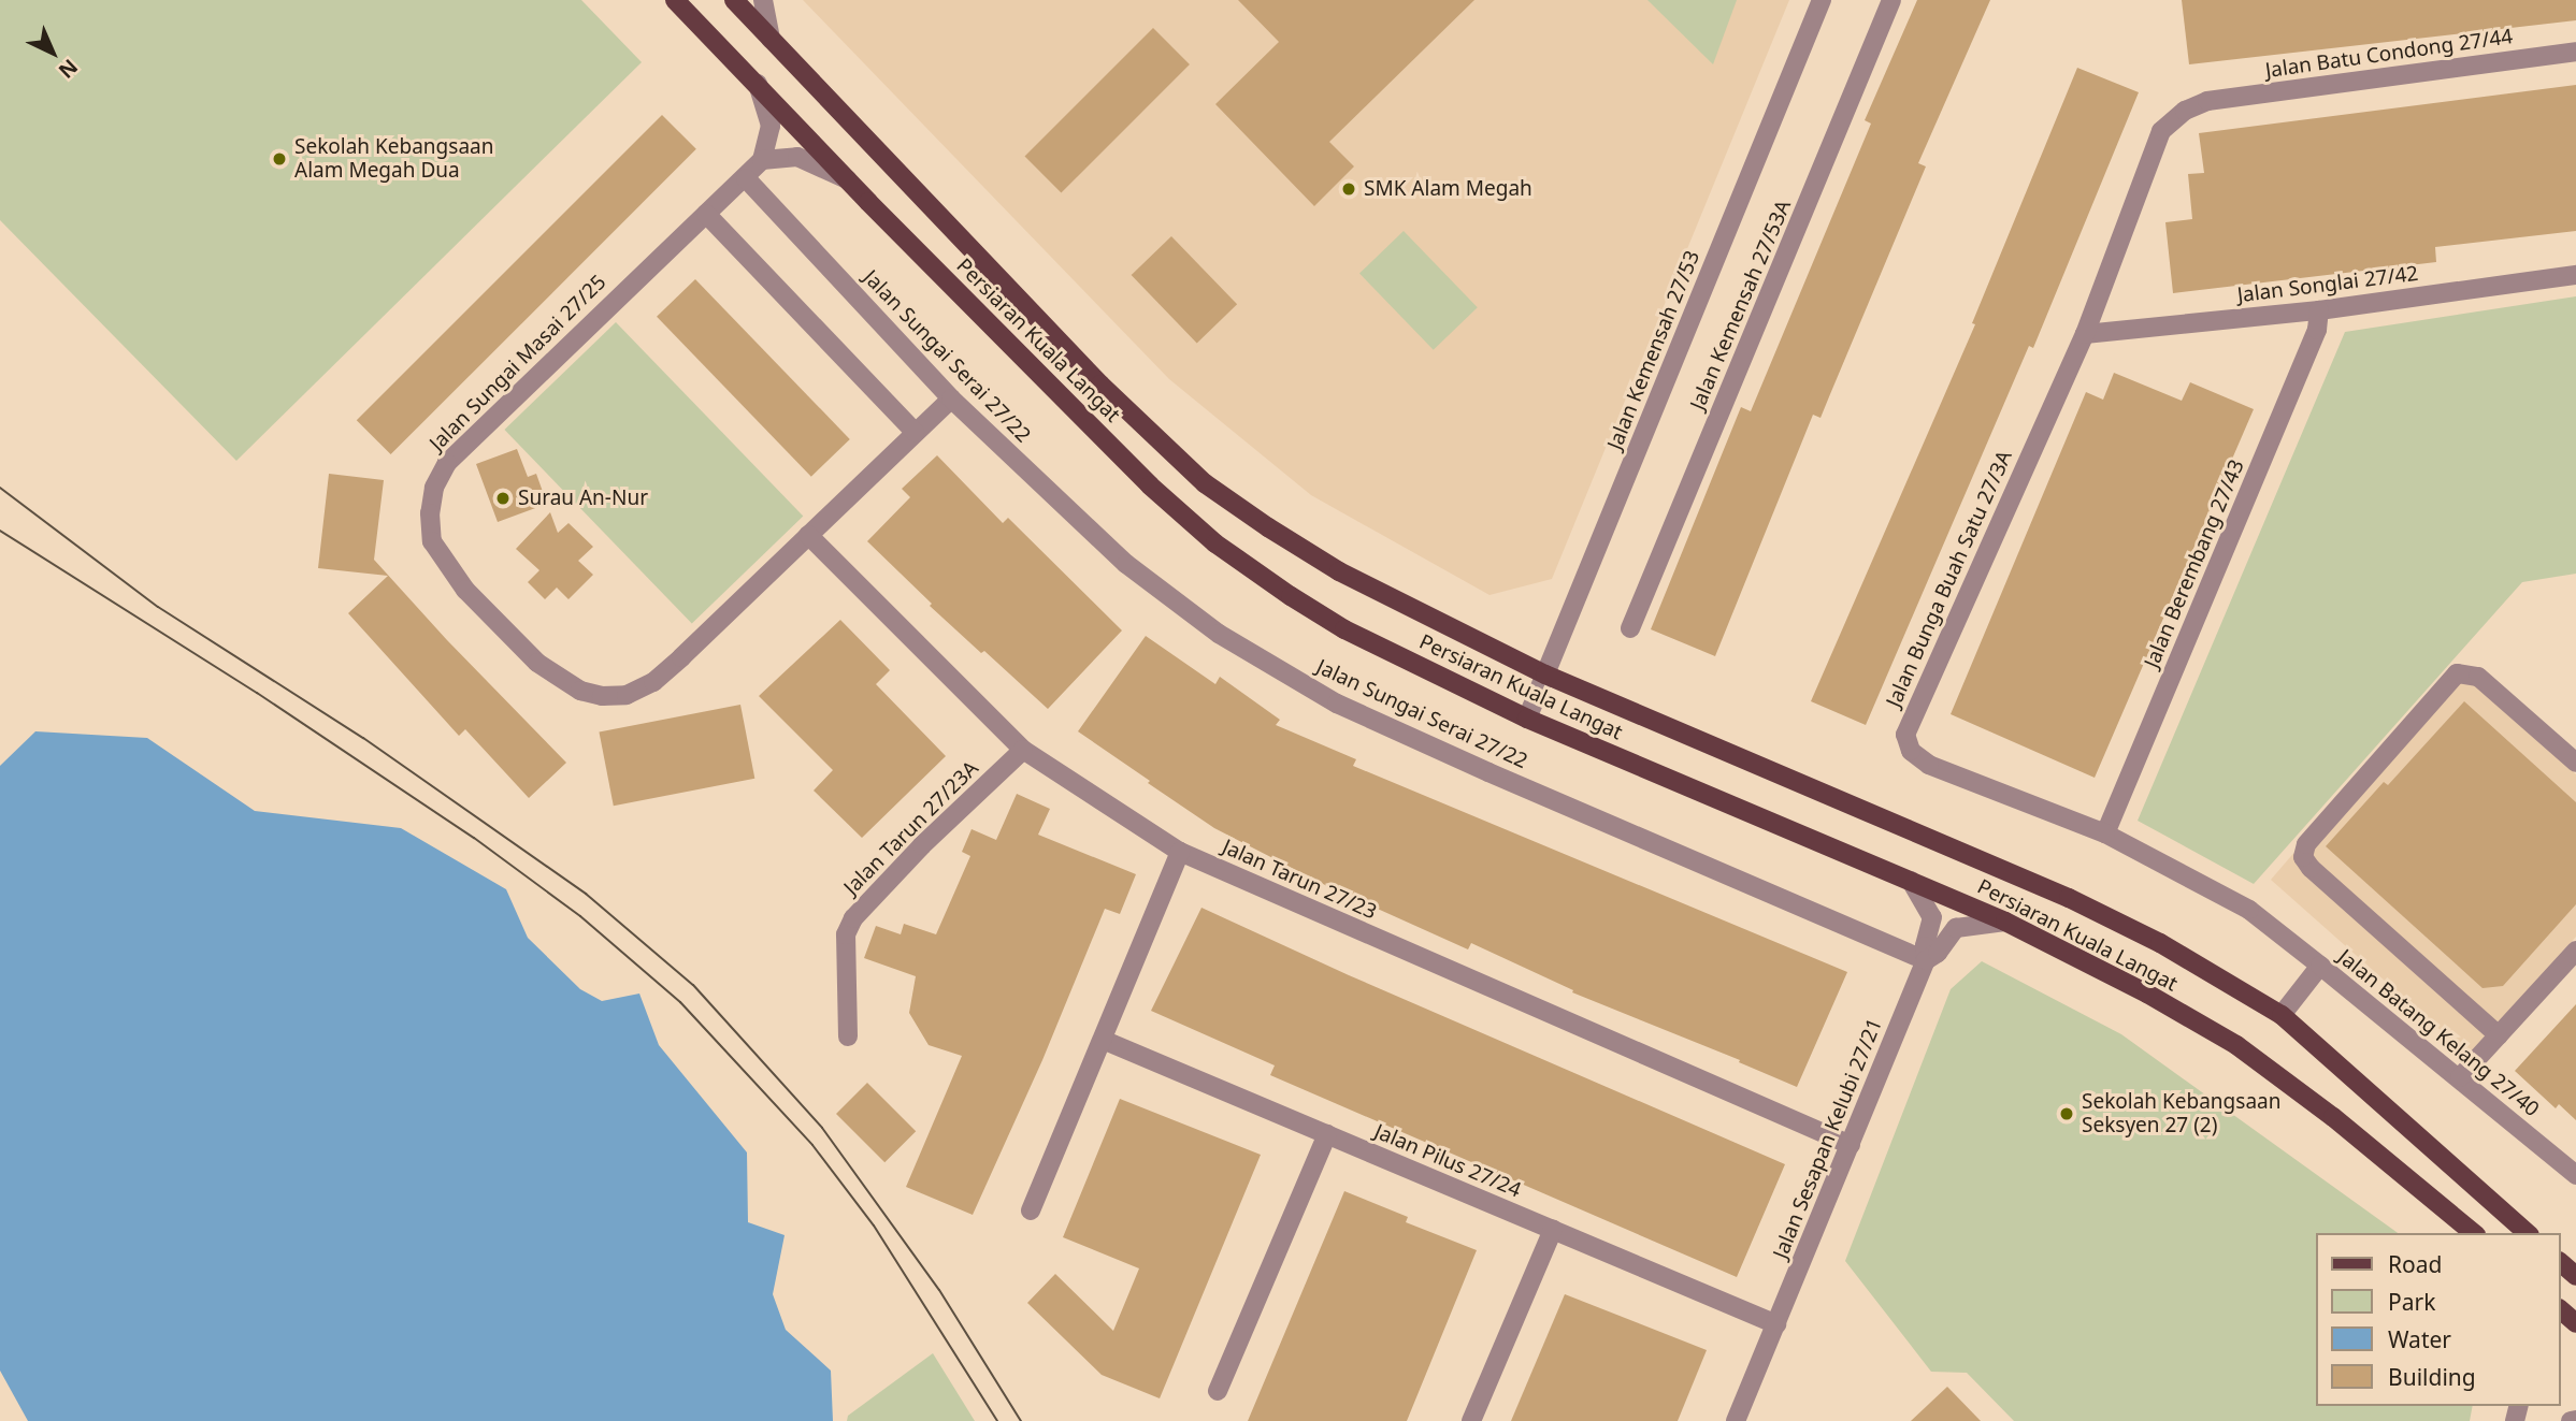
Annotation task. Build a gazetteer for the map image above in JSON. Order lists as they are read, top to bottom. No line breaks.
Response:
{"streets":{"main road":["Persiaran Kuala Langat"],"street":["Jalan Batu Condong 27/44","Jalan Songlai 27/42","Jalan Kemensah 27/53A","Jalan Kemensah 27/53","Jalan Sungai Serai 27/22","Jalan Sungai Masai 27/25","Jalan Berembang 27/43","Jalan Bunga Buah Satu 27/3A","Jalan Tarun 27/23A","Jalan Tarun 27/23","Jalan Batang Kelang 27/40","Jalan Sesapan Kelubi 27/21","Jalan Pilus 27/24"]},"crossings":[["Jalan Batu Condong 27/44","Jalan Bunga Buah Satu 27/3A"],["Jalan Songlai 27/42","Jalan Berembang 27/43"],["Jalan Songlai 27/42","Jalan Bunga Buah Satu 27/3A"],["Persiaran Kuala Langat","Jalan Kemensah 27/53"],["Persiaran Kuala Langat","Jalan Sungai Masai 27/25"],["Persiaran Kuala Langat","Jalan Batang Kelang 27/40"],["Persiaran Kuala Langat","Jalan Sesapan Kelubi 27/21"],["Jalan Sungai Serai 27/22","Jalan Sungai Masai 27/25"],["Jalan Sungai Serai 27/22","Jalan Sesapan Kelubi 27/21"],["Jalan Sungai Masai 27/25","Jalan Tarun 27/23"],["Jalan Berembang 27/43","Jalan Bunga Buah Satu 27/3A"],["Jalan Bunga Buah Satu 27/3A","Jalan Batang Kelang 27/40"],["Jalan Tarun 27/23A","Jalan Tarun 27/23"],["Jalan Tarun 27/23","Jalan Sesapan Kelubi 27/21"],["Jalan Sesapan Kelubi 27/21","Jalan Pilus 27/24"]],"places":["Sekolah Kebangsaan Alam Megah Dua","SMK Alam Megah","Surau An-Nur","Sekolah Kebangsaan Seksyen 27 (2)"],"legend":["Road","Park","Water","Building"],"north":"bottom right"}
